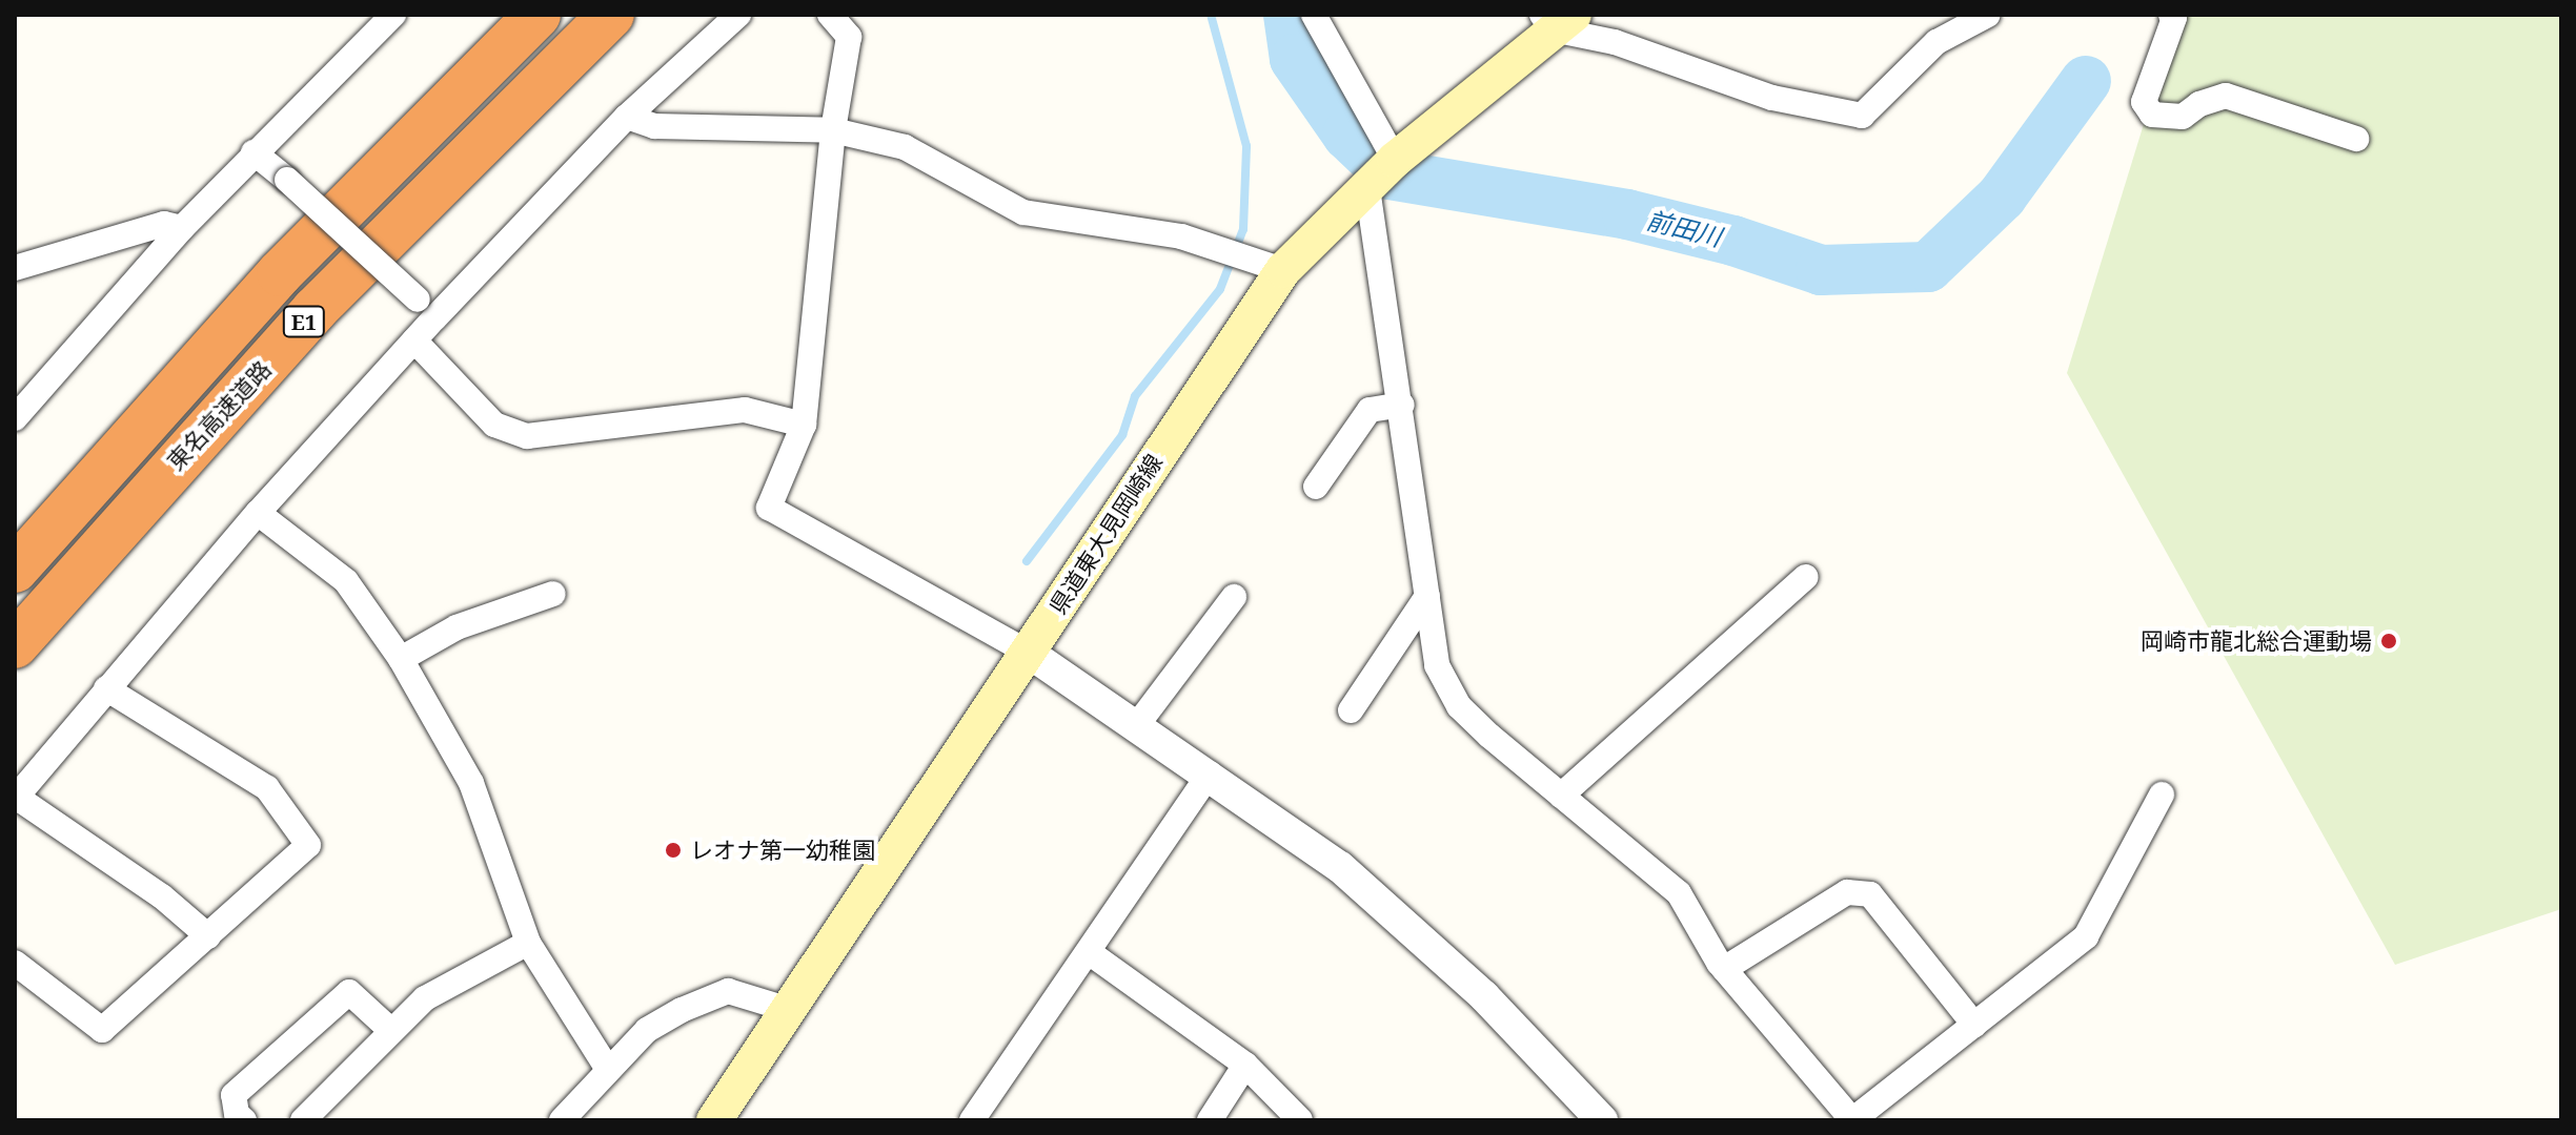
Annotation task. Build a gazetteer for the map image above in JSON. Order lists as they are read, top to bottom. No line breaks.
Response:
{"streets":{"highway":["E1","東名高速道路"],"main road":["県道東大見岡崎線"]},"water":["前田川"],"places":["岡崎市龍北総合運動場","レオナ第一幼稚園"]}
